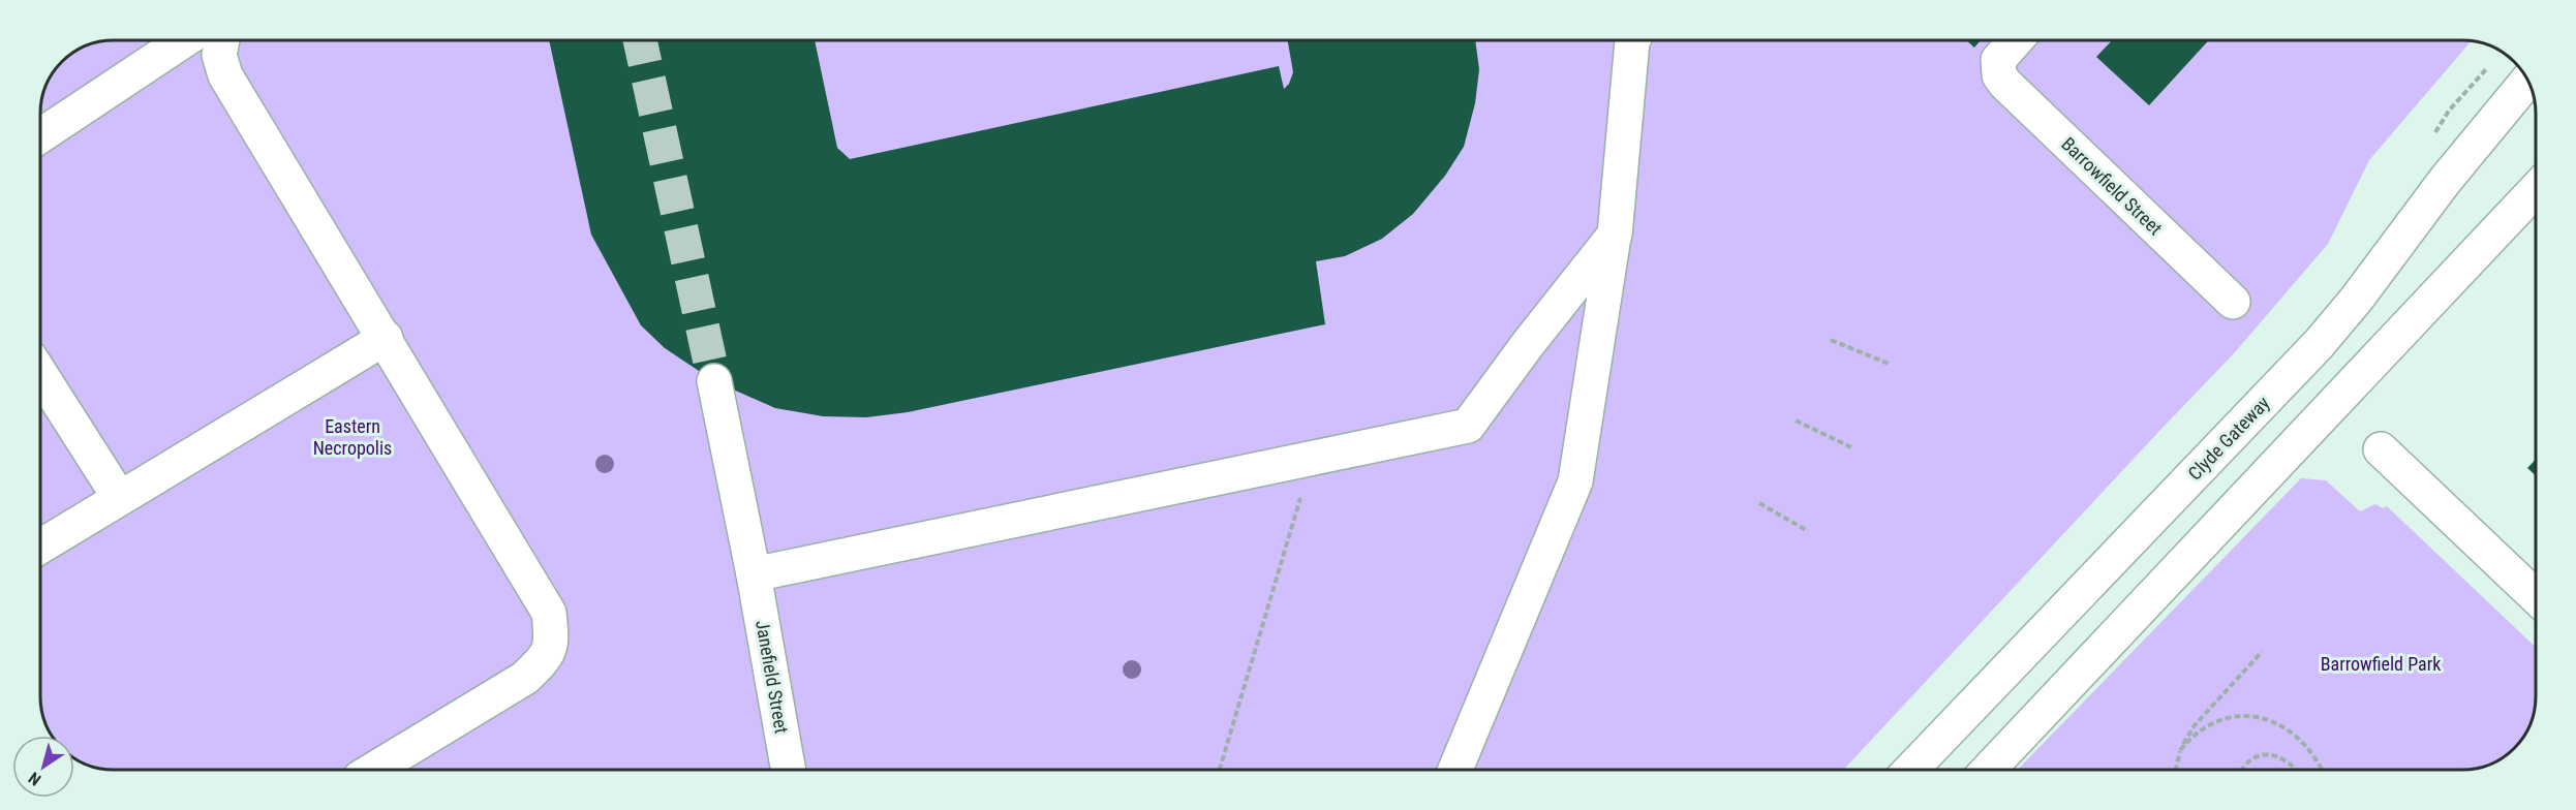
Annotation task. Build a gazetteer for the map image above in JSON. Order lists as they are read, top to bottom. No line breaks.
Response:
{"streets":{"main road":["Barrowfield Street","Clyde Gateway","Janefield Street"]},"parks":["Eastern Necropolis","Barrowfield Park"],"north":"bottom left"}
